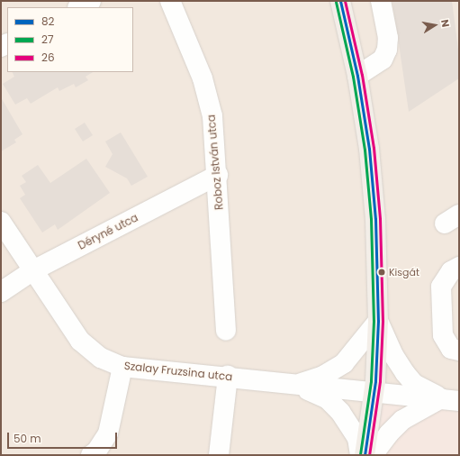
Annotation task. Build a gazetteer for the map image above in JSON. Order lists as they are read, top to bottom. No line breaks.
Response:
{"streets":{"street":["Roboz István utca","Déryné utca","Szalay Fruzsina utca"]},"crossings":[["Roboz István utca","Déryné utca"],["Déryné utca","Szalay Fruzsina utca"]],"places":["Kisgát"],"lines":["transit line 82","transit line 26","transit line 27"],"legend":["82","27","26"],"scale_bar":"50 m","north":"right"}
